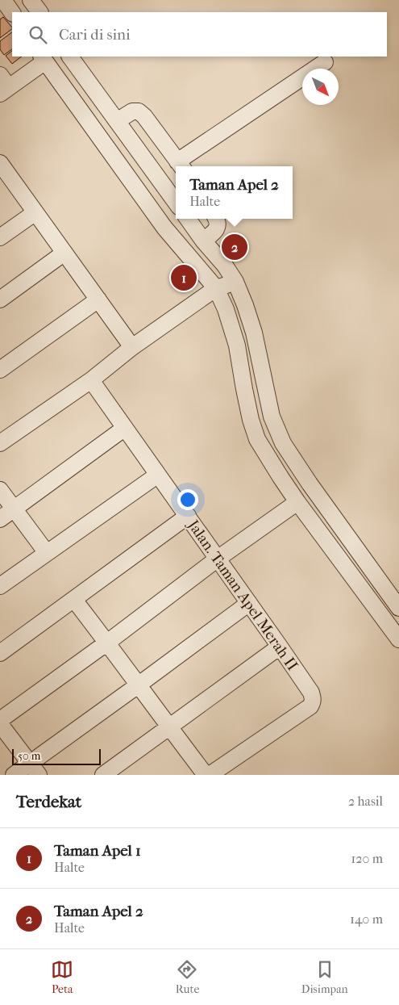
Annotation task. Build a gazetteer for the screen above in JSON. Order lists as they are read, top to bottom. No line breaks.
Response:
{"streets":{"street":["Jalan. Taman Apel Merah II"]},"scale_bar":"50 m","north":"bottom right","page":{"search":"Cari di sini","popup":["Taman Apel 2","Halte"],"pins":["2","1"],"scale":"50 m","heading":["Terdekat","2 hasil"],"list":[{"mark":"1","name":"Taman Apel 1","note":"Halte","value":"120 m"},{"mark":"2","name":"Taman Apel 2","note":"Halte","value":"140 m"}],"nav":["Peta","Rute","Disimpan"]}}
